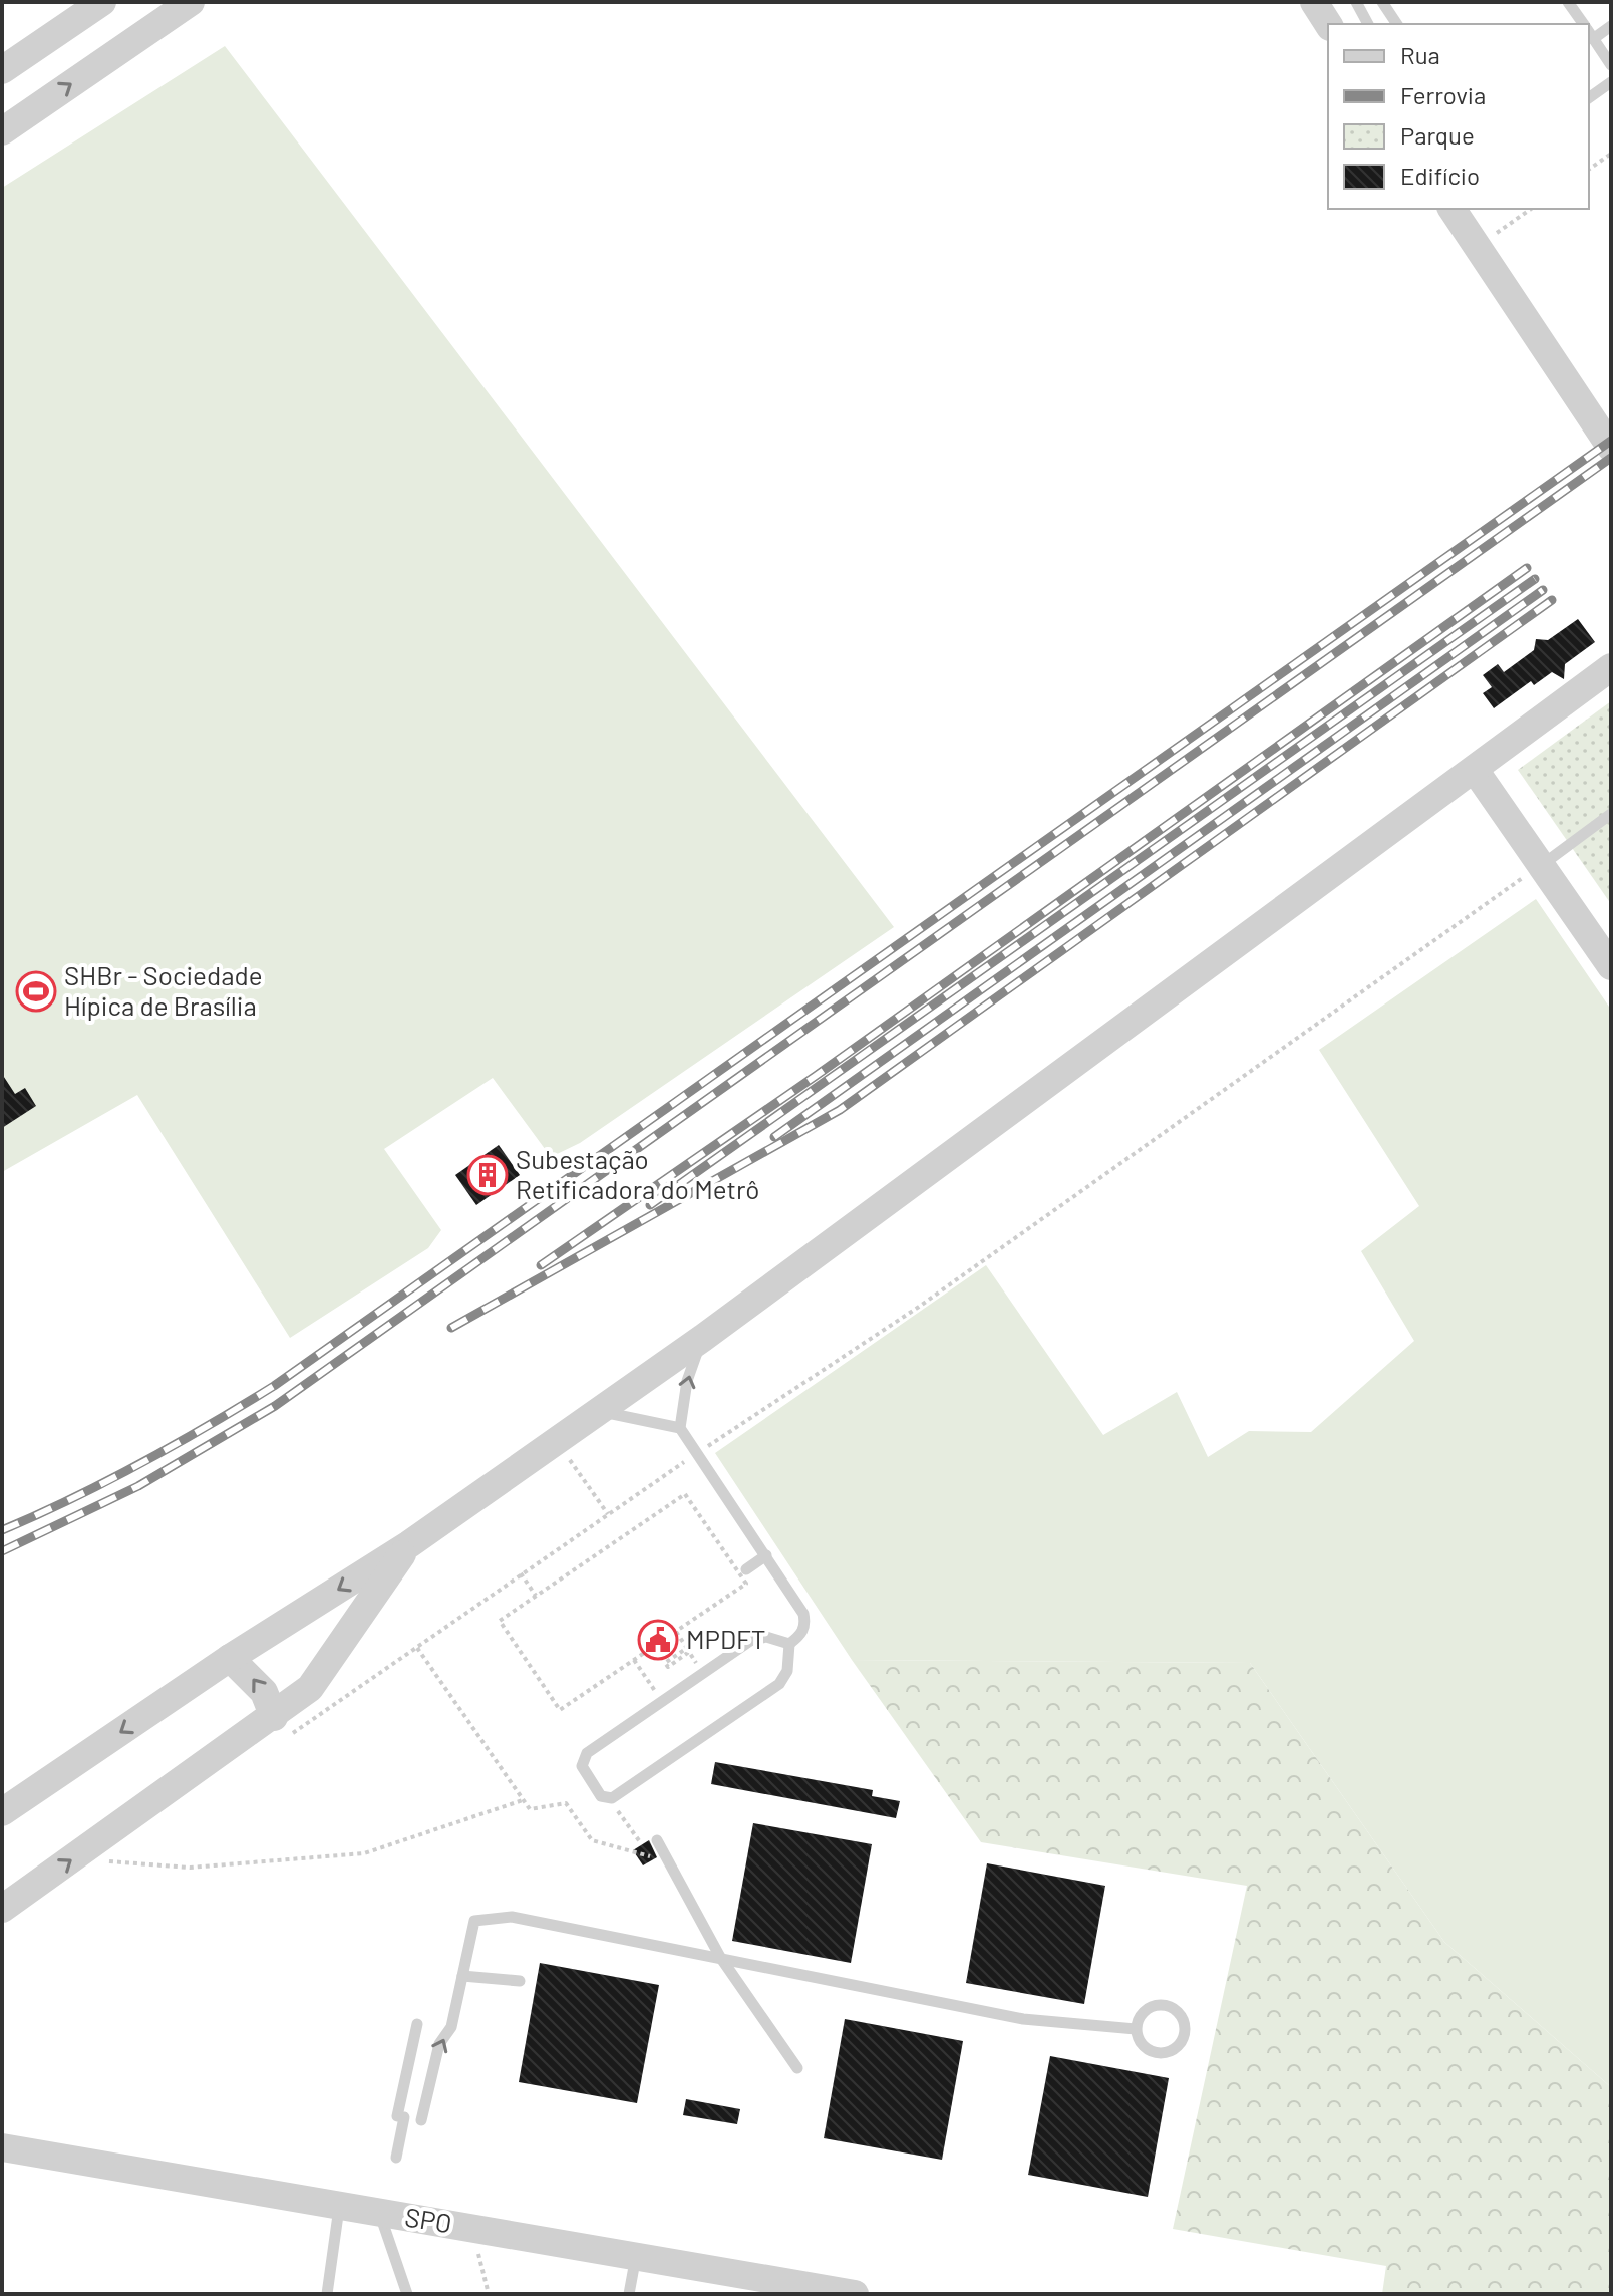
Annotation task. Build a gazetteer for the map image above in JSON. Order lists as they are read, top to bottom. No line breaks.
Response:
{"streets":{"street":["SPO"]},"places":{"sports":["SHBr - Sociedade Hípica de Brasília"],"building":["Subestação Retificadora do Metrô"],"public building":["MPDFT"]},"legend":["Rua","Ferrovia","Parque","Edifício"]}
